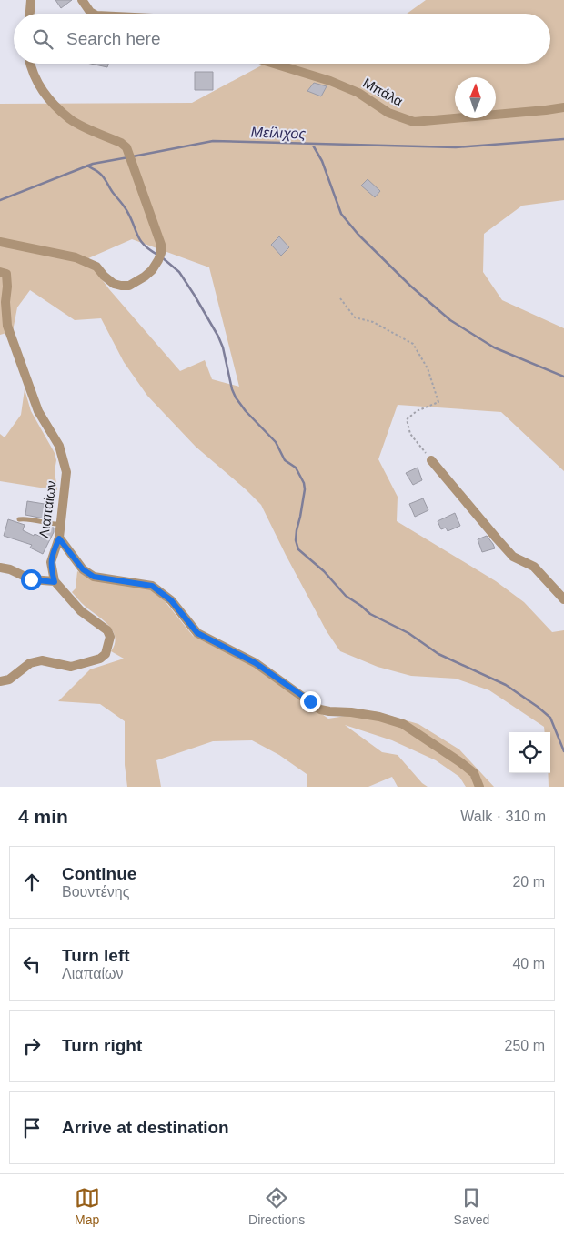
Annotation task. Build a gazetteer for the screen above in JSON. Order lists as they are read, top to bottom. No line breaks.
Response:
{"streets":{"street":["Μπάλα","Λιαπαίων"]},"water":["Μείλιχος"],"north":"top","page":{"search":"Search here","heading":["4 min","Walk · 310 m"],"list":[["Continue","Βουντένης","20 m"],["Turn left","Λιαπαίων","40 m"],["Turn right","250 m"],"Arrive at destination"],"nav":["Map","Directions","Saved"]}}
